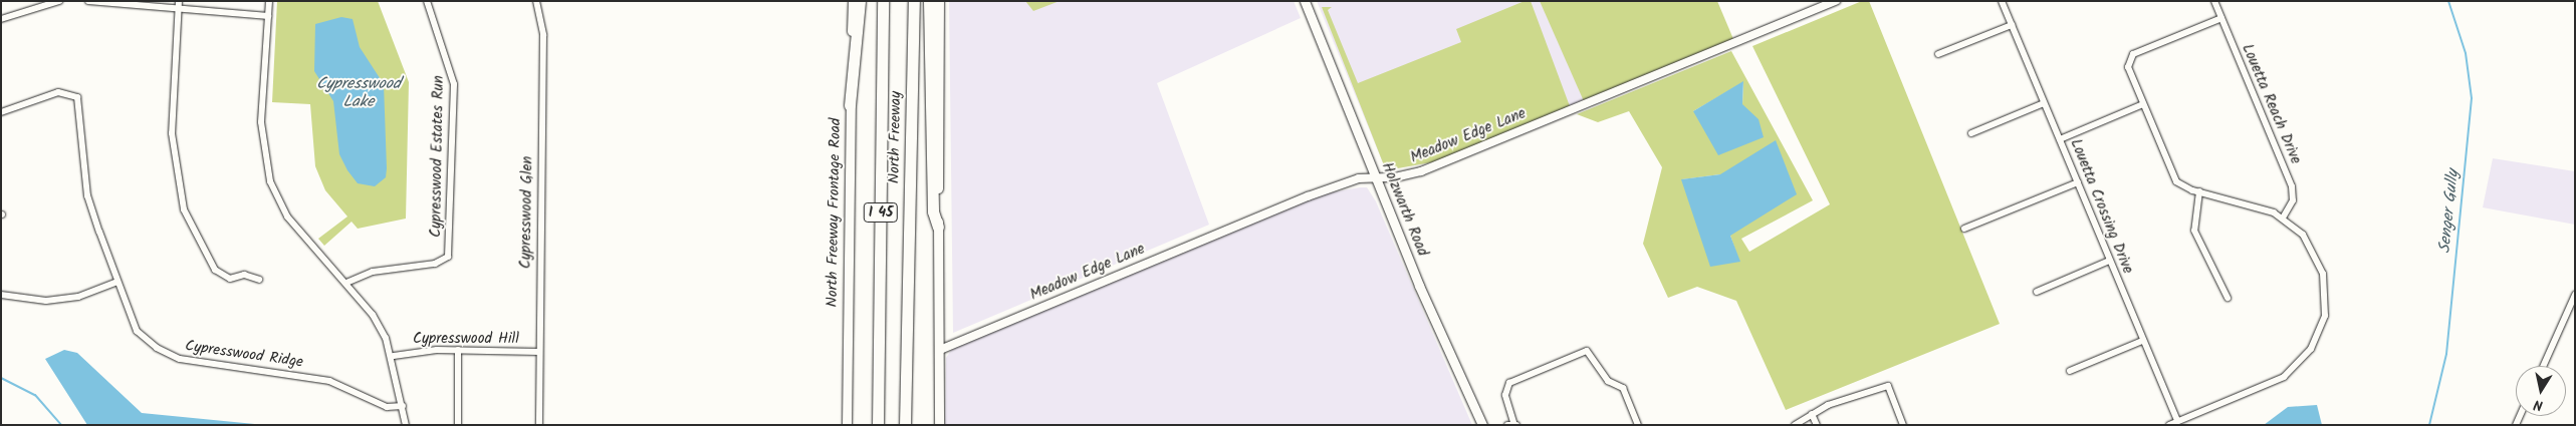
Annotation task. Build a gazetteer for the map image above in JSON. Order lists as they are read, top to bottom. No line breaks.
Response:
{"streets":{"highway":["North Freeway","I 45"],"main road":["Holzwarth Road","North Freeway Frontage Road"],"street":["Louetta Reach Drive","Meadow Edge Lane","Cypresswood Estates Run","Louetta Crossing Drive","Cypresswood Glen","Cypresswood Hill","Cypresswood Ridge"]},"crossings":[["Meadow Edge Lane","Holzwarth Road"],["Cypresswood Glen","Cypresswood Hill"]],"water":["Cypresswood Lake","Senger Gully"],"north":"bottom"}
